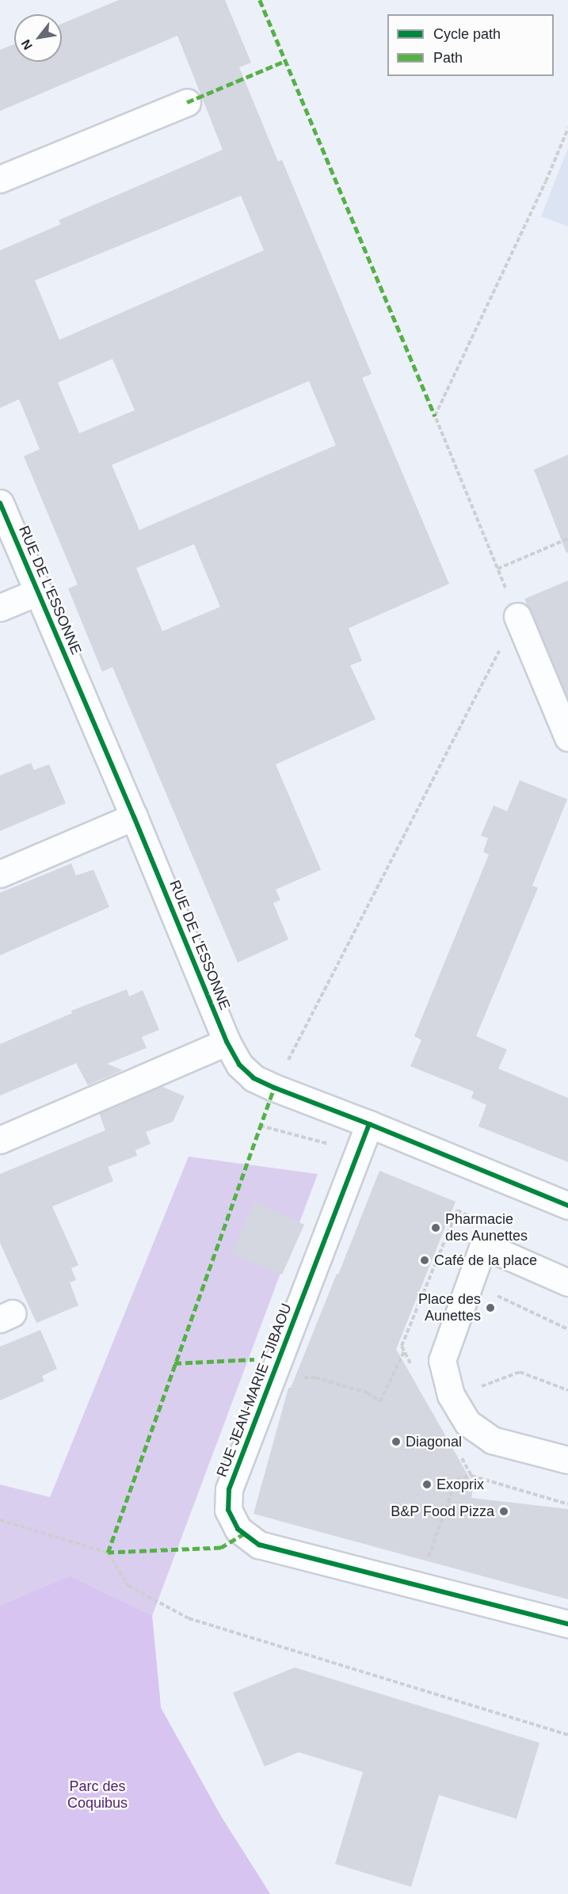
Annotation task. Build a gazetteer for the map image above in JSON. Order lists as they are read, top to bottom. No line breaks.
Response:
{"streets":{"street":["RUE DE L'ESSONNE","RUE JEAN-MARIE TJIBAOU"]},"crossings":[["RUE DE L'ESSONNE","RUE JEAN-MARIE TJIBAOU"]],"parks":["Parc des Coquibus"],"places":["Pharmacie des Aunettes","Café de la place","Place des Aunettes","Diagonal","Exoprix","B&P Food Pizza"],"legend":["Cycle path","Path"],"north":"bottom left"}
